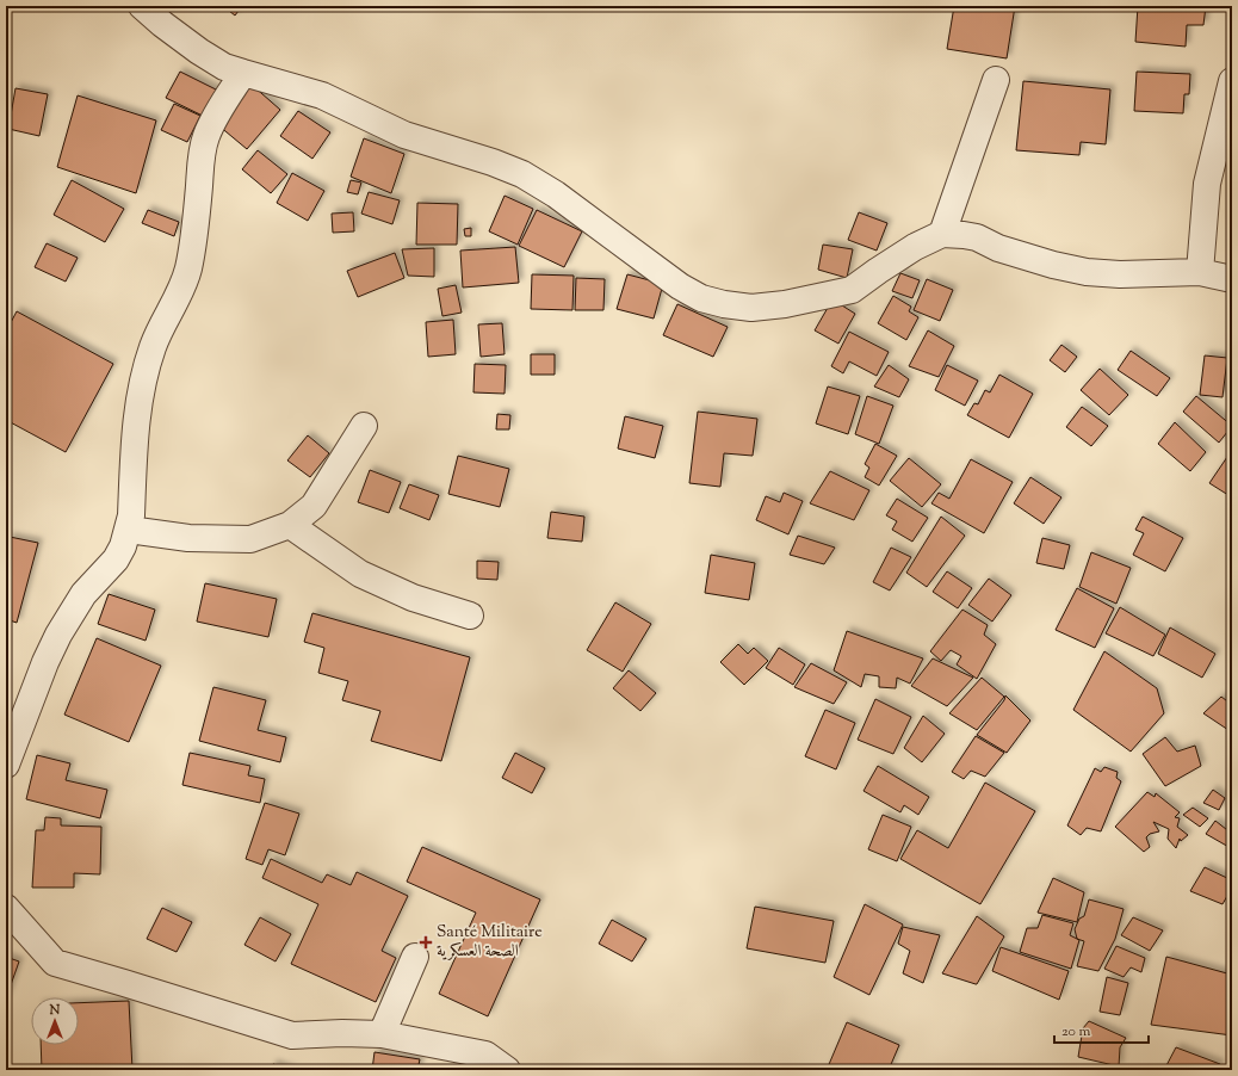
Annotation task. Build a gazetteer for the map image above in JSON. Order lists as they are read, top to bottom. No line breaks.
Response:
{"places":{"health":["Santé Militaire الصحة العسكرية"]},"scale_bar":"20 m","north":"top"}
